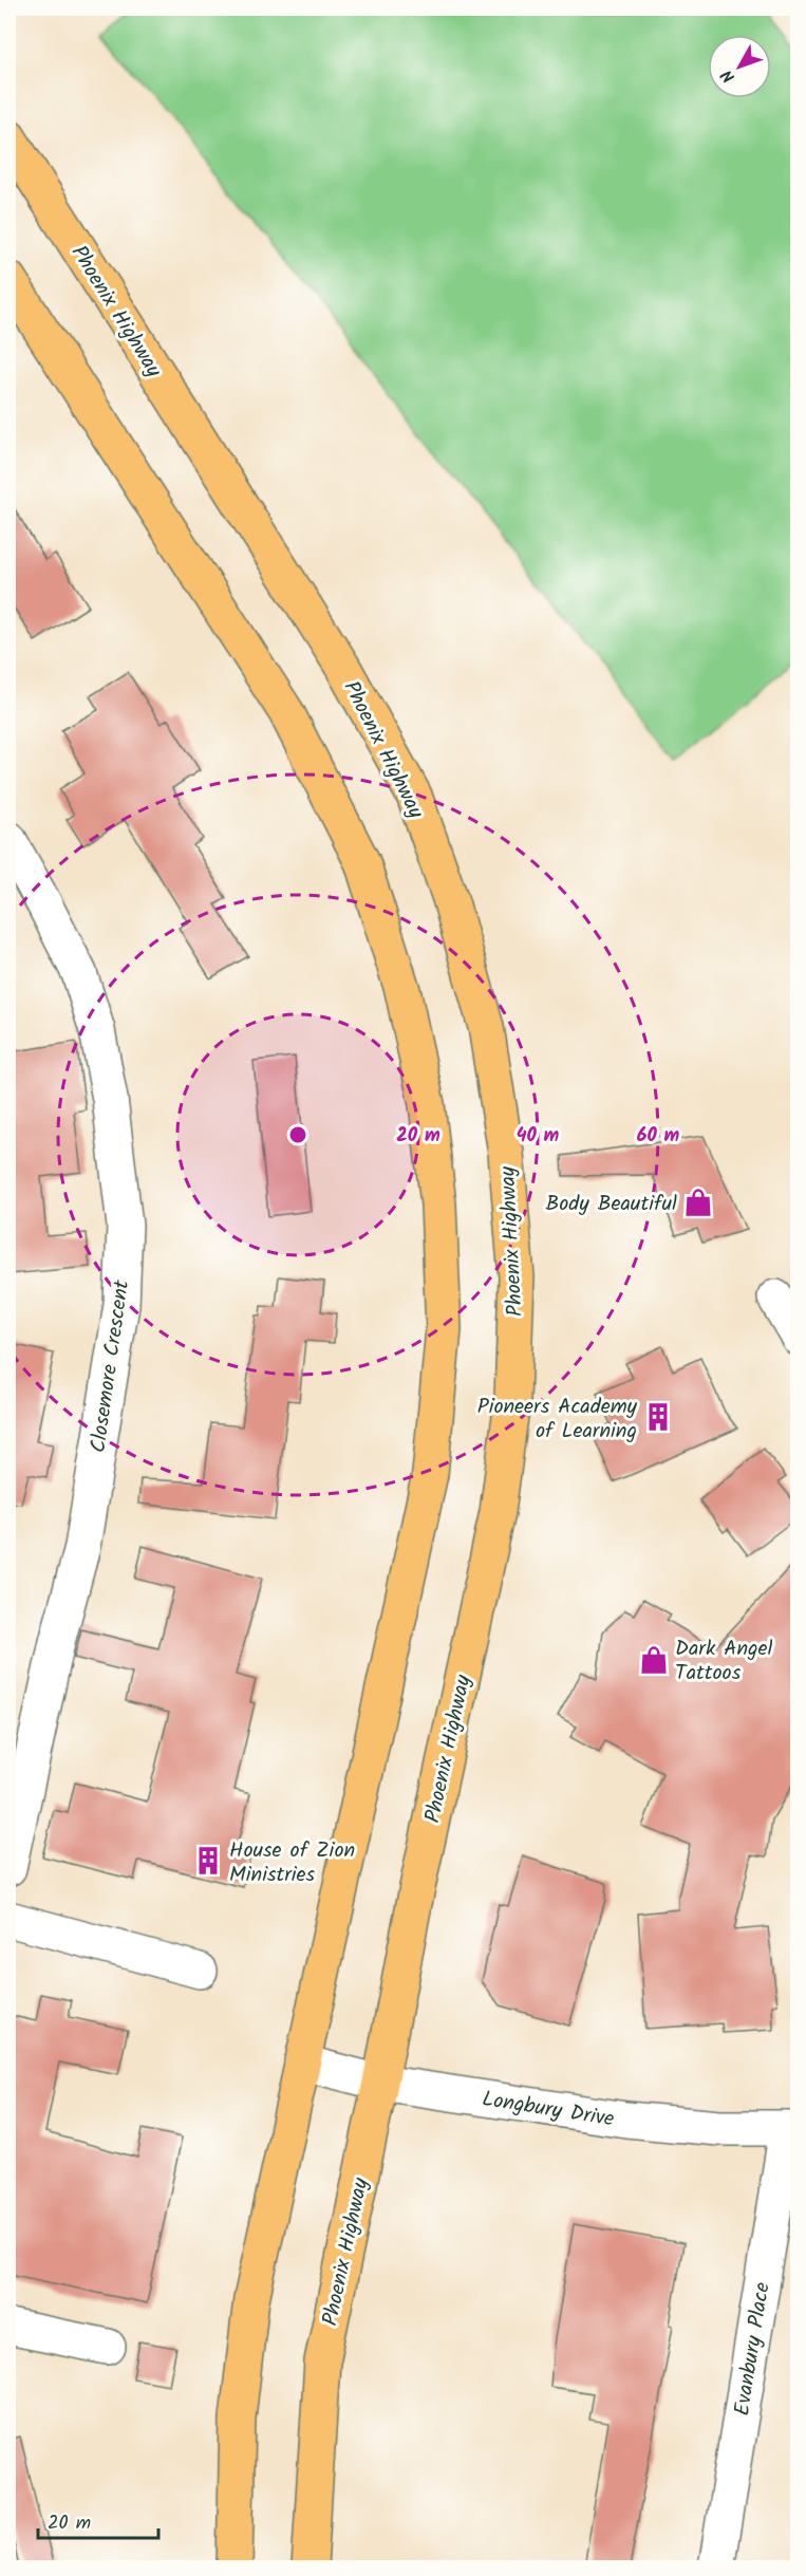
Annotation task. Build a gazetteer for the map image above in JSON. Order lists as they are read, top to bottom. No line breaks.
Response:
{"streets":{"main road":["Phoenix Highway"],"street":["Closemore Crescent","Longbury Drive","Evanbury Place"]},"crossings":[["Phoenix Highway","Longbury Drive"],["Longbury Drive","Evanbury Place"]],"places":{"shop":["Body Beautiful","Dark Angel Tattoos"],"building":["Pioneers Academy of Learning","House of Zion Ministries"]},"scale_bar":"20 m","north":"bottom left","rings":["20 m","40 m","60 m"]}
